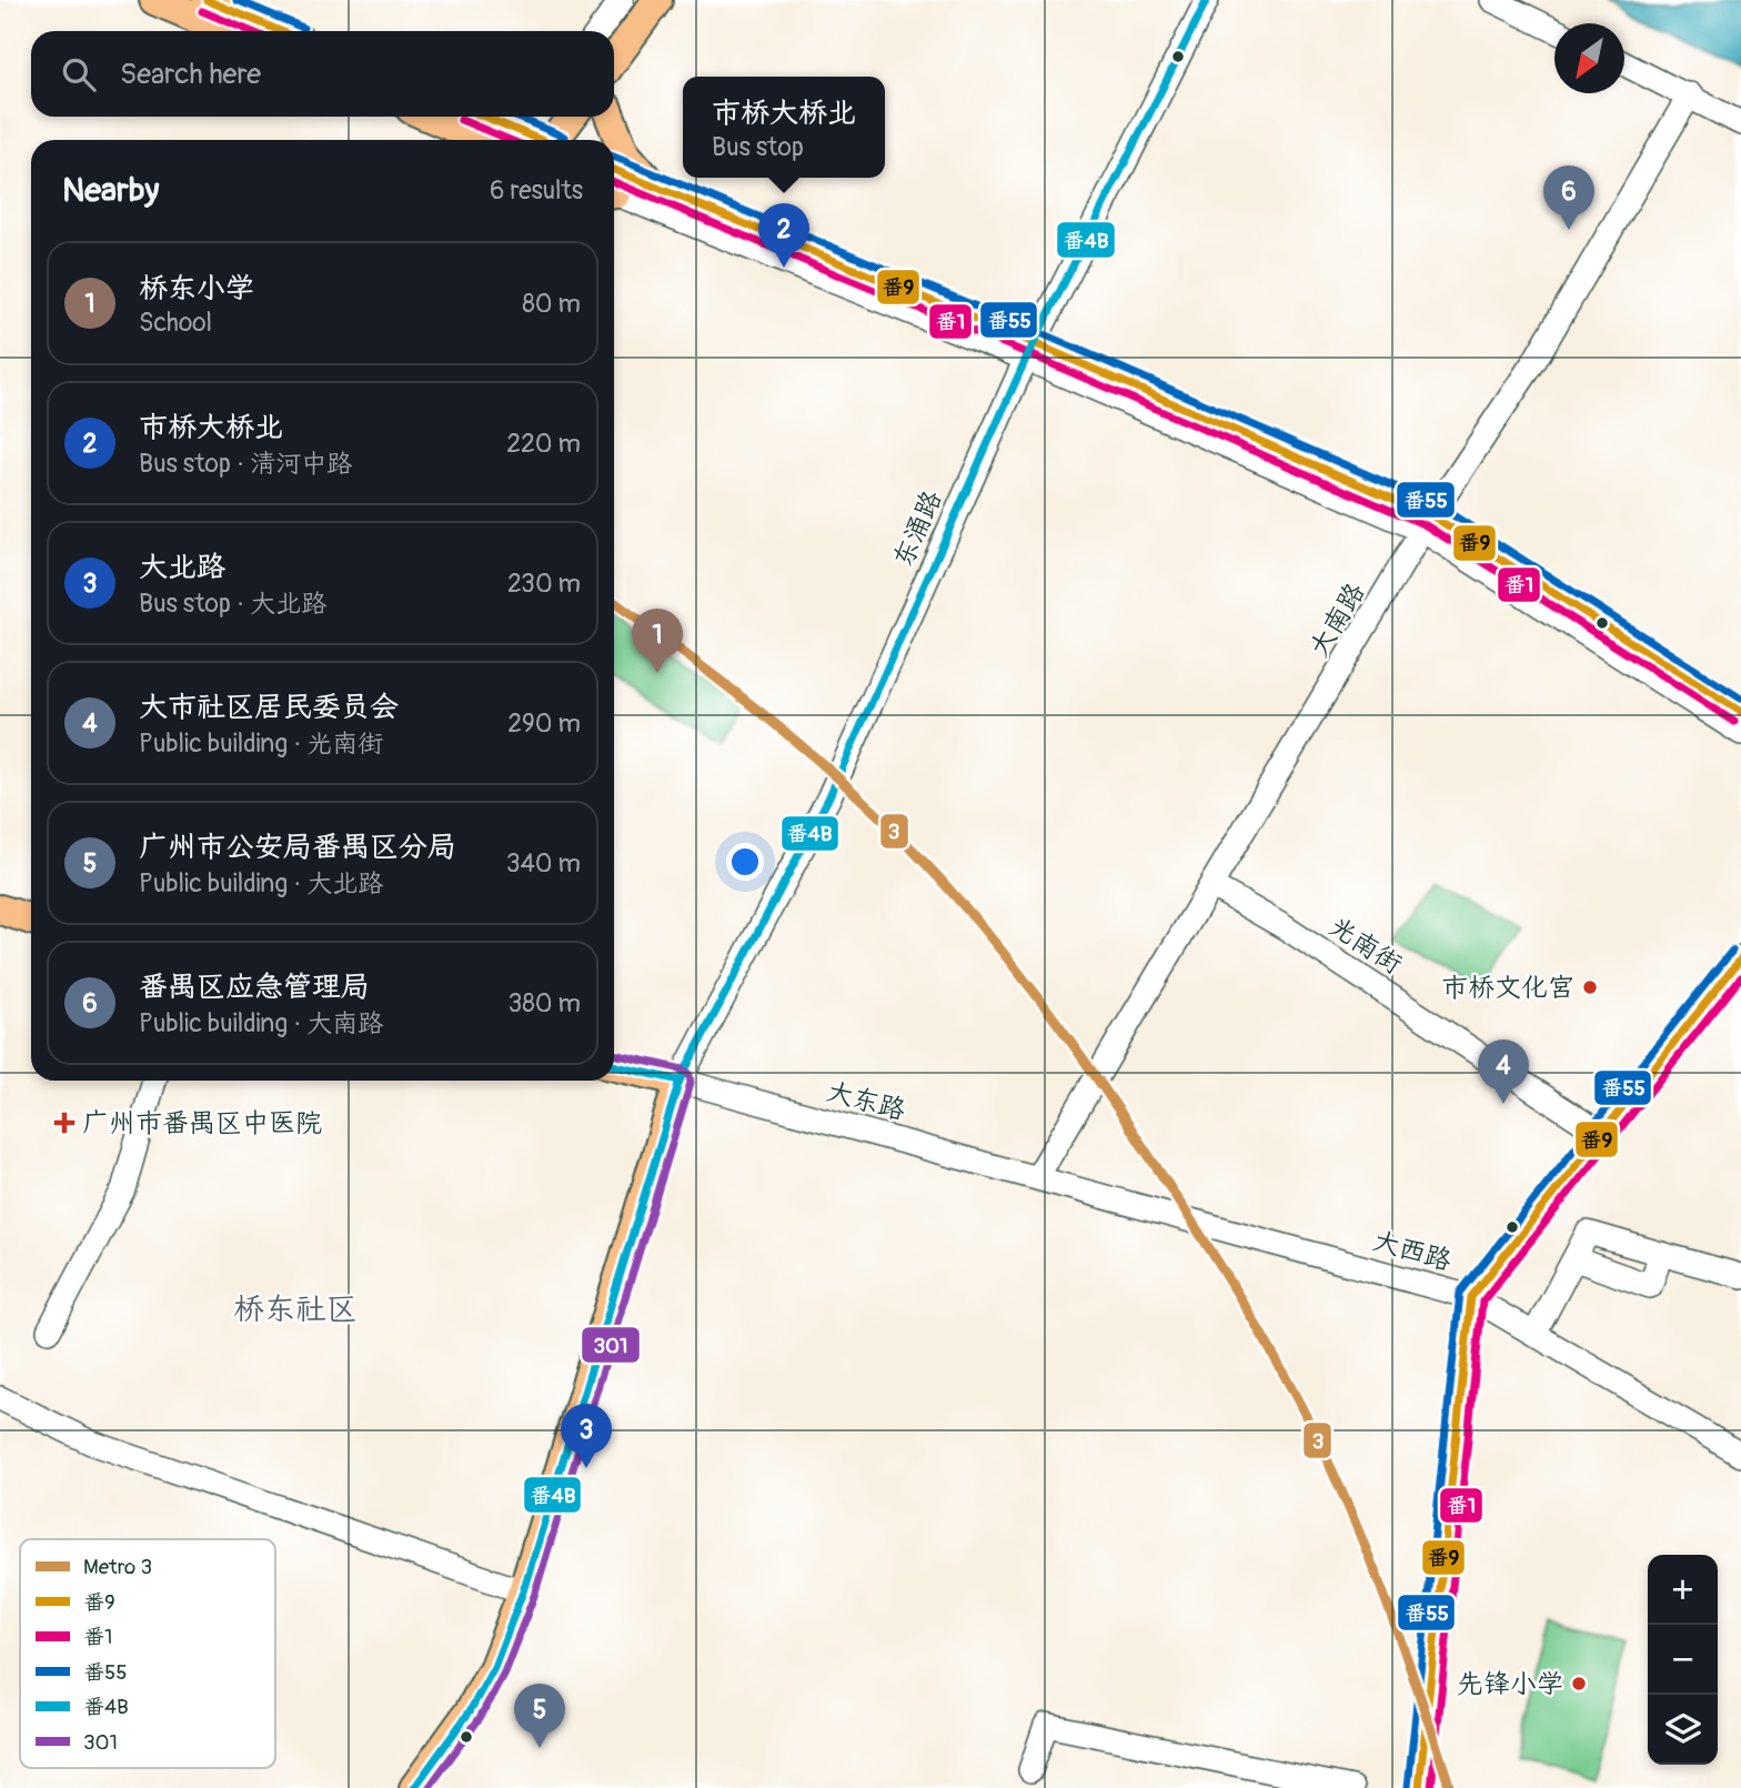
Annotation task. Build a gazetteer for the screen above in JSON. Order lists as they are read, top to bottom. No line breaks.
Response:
{"streets":{"street":["东涌路","大南路","光南街","大东路","大西路"]},"crossings":[["东涌路","大东路"],["大南路","光南街"],["大南路","大东路"],["大南路","大西路"],["大东路","大西路"]],"districts":["桥东社区"],"places":{"other":["市桥文化宫","先锋小学"],"health":["广州市番禺区中医院"]},"lines":["transit line 番9","transit line 番55","transit line 番4B","transit line 番1","metro line 3","transit line 301"],"legend":["Metro 3","番9","番1","番55","番4B","301"],"north":"bottom left","page":{"search":"Search here","popup":["市桥大桥北","Bus stop"],"heading":["Nearby","6 results"],"pins":["6","2","1","4","3","5"],"list":[{"mark":"1","name":"桥东小学","note":"School","value":"80 m"},{"mark":"2","name":"市桥大桥北","note":"Bus stop · 清河中路","value":"220 m"},{"mark":"3","name":"大北路","note":"Bus stop · 大北路","value":"230 m"},{"mark":"4","name":"大市社区居民委员会","note":"Public building · 光南街","value":"290 m"},{"mark":"5","name":"广州市公安局番禺区分局","note":"Public building · 大北路","value":"340 m"},{"mark":"6","name":"番禺区应急管理局","note":"Public building · 大南路","value":"380 m"}],"map_buttons":["+","−"]}}
